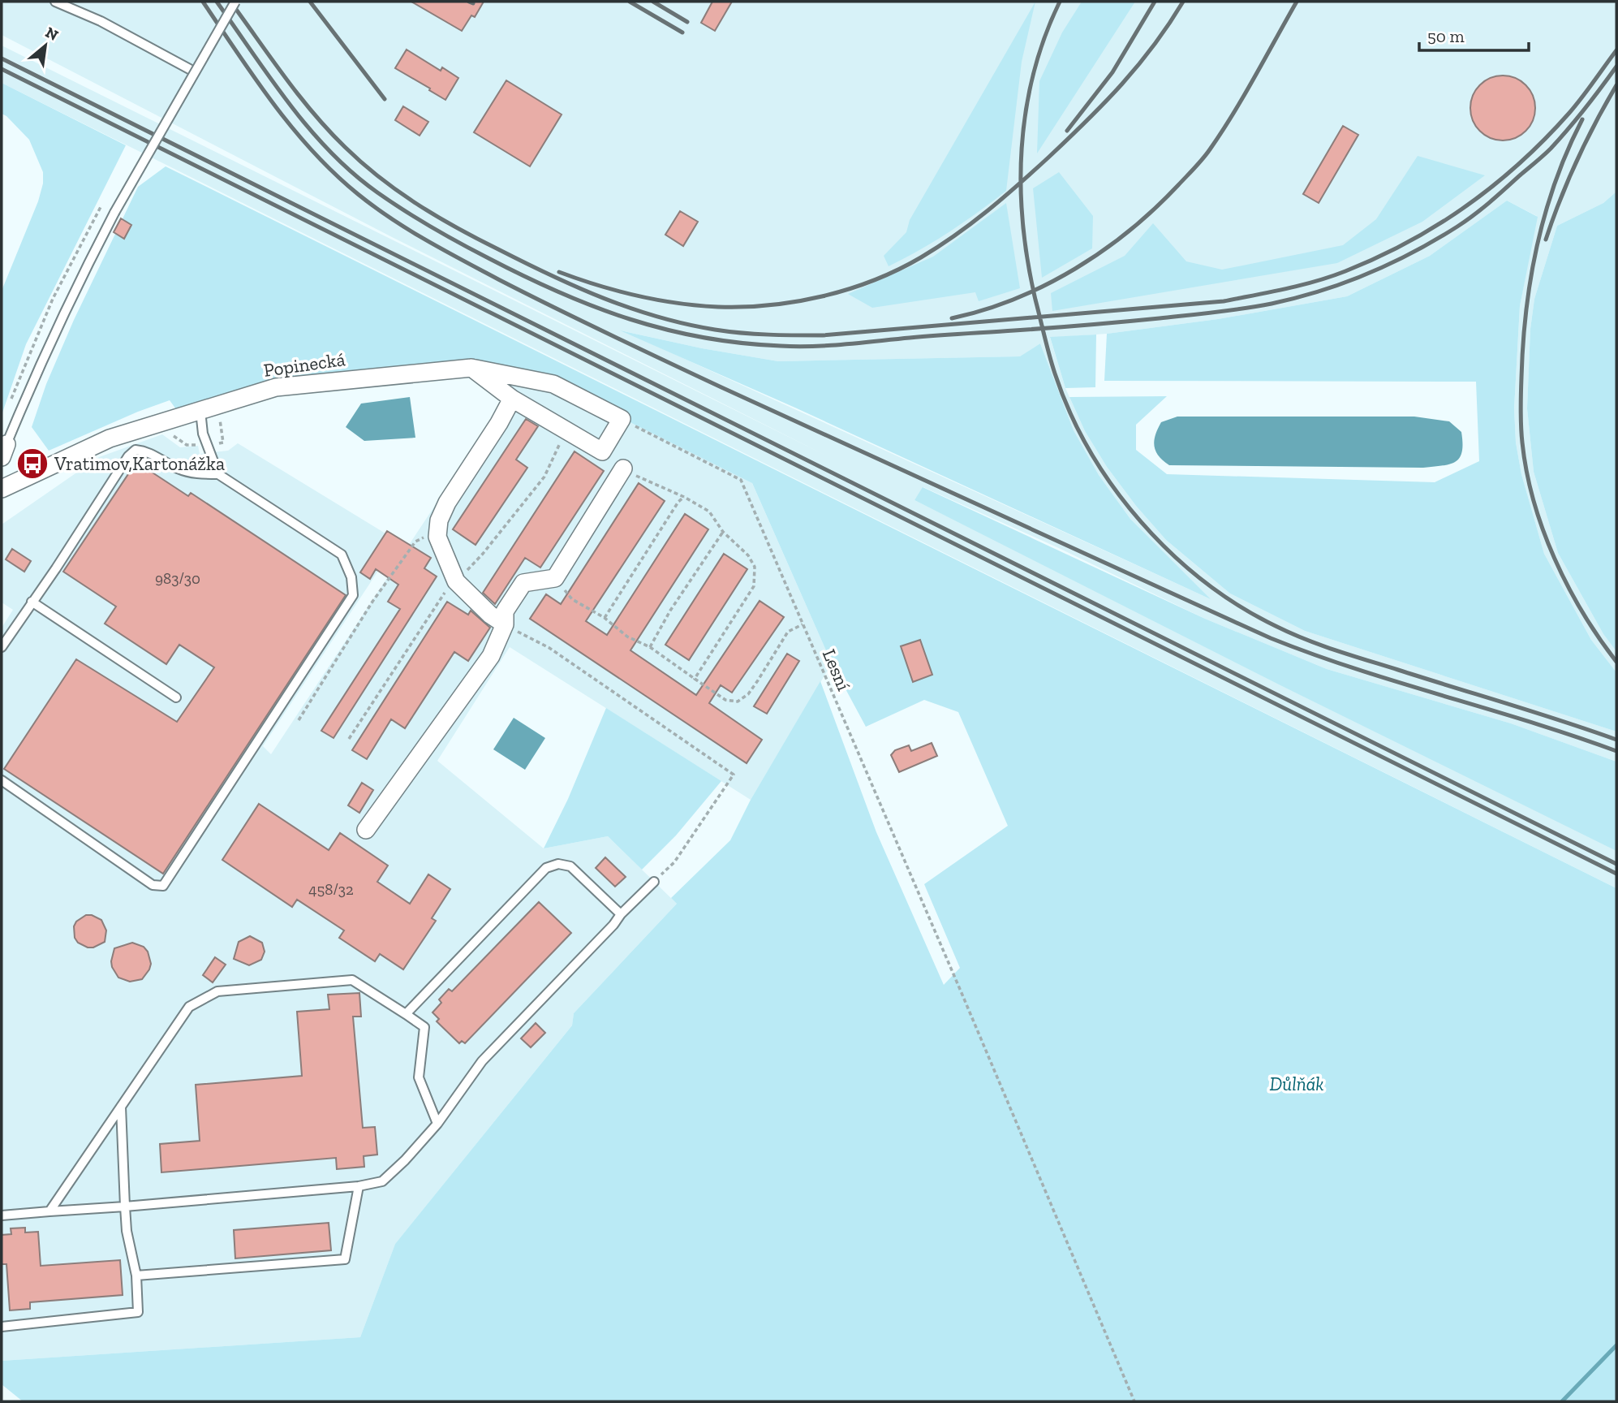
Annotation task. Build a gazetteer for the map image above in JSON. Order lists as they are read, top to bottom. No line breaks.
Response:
{"streets":{"street":["Popinecká"],"path":["Lesní"]},"crossings":[["Popinecká","Lesní"]],"parks":["Důlňák"],"places":{"bus stop":["Vratimov,Kartonážka"]},"house_numbers":["983/30","458/32"],"scale_bar":"50 m","north":"top right"}
